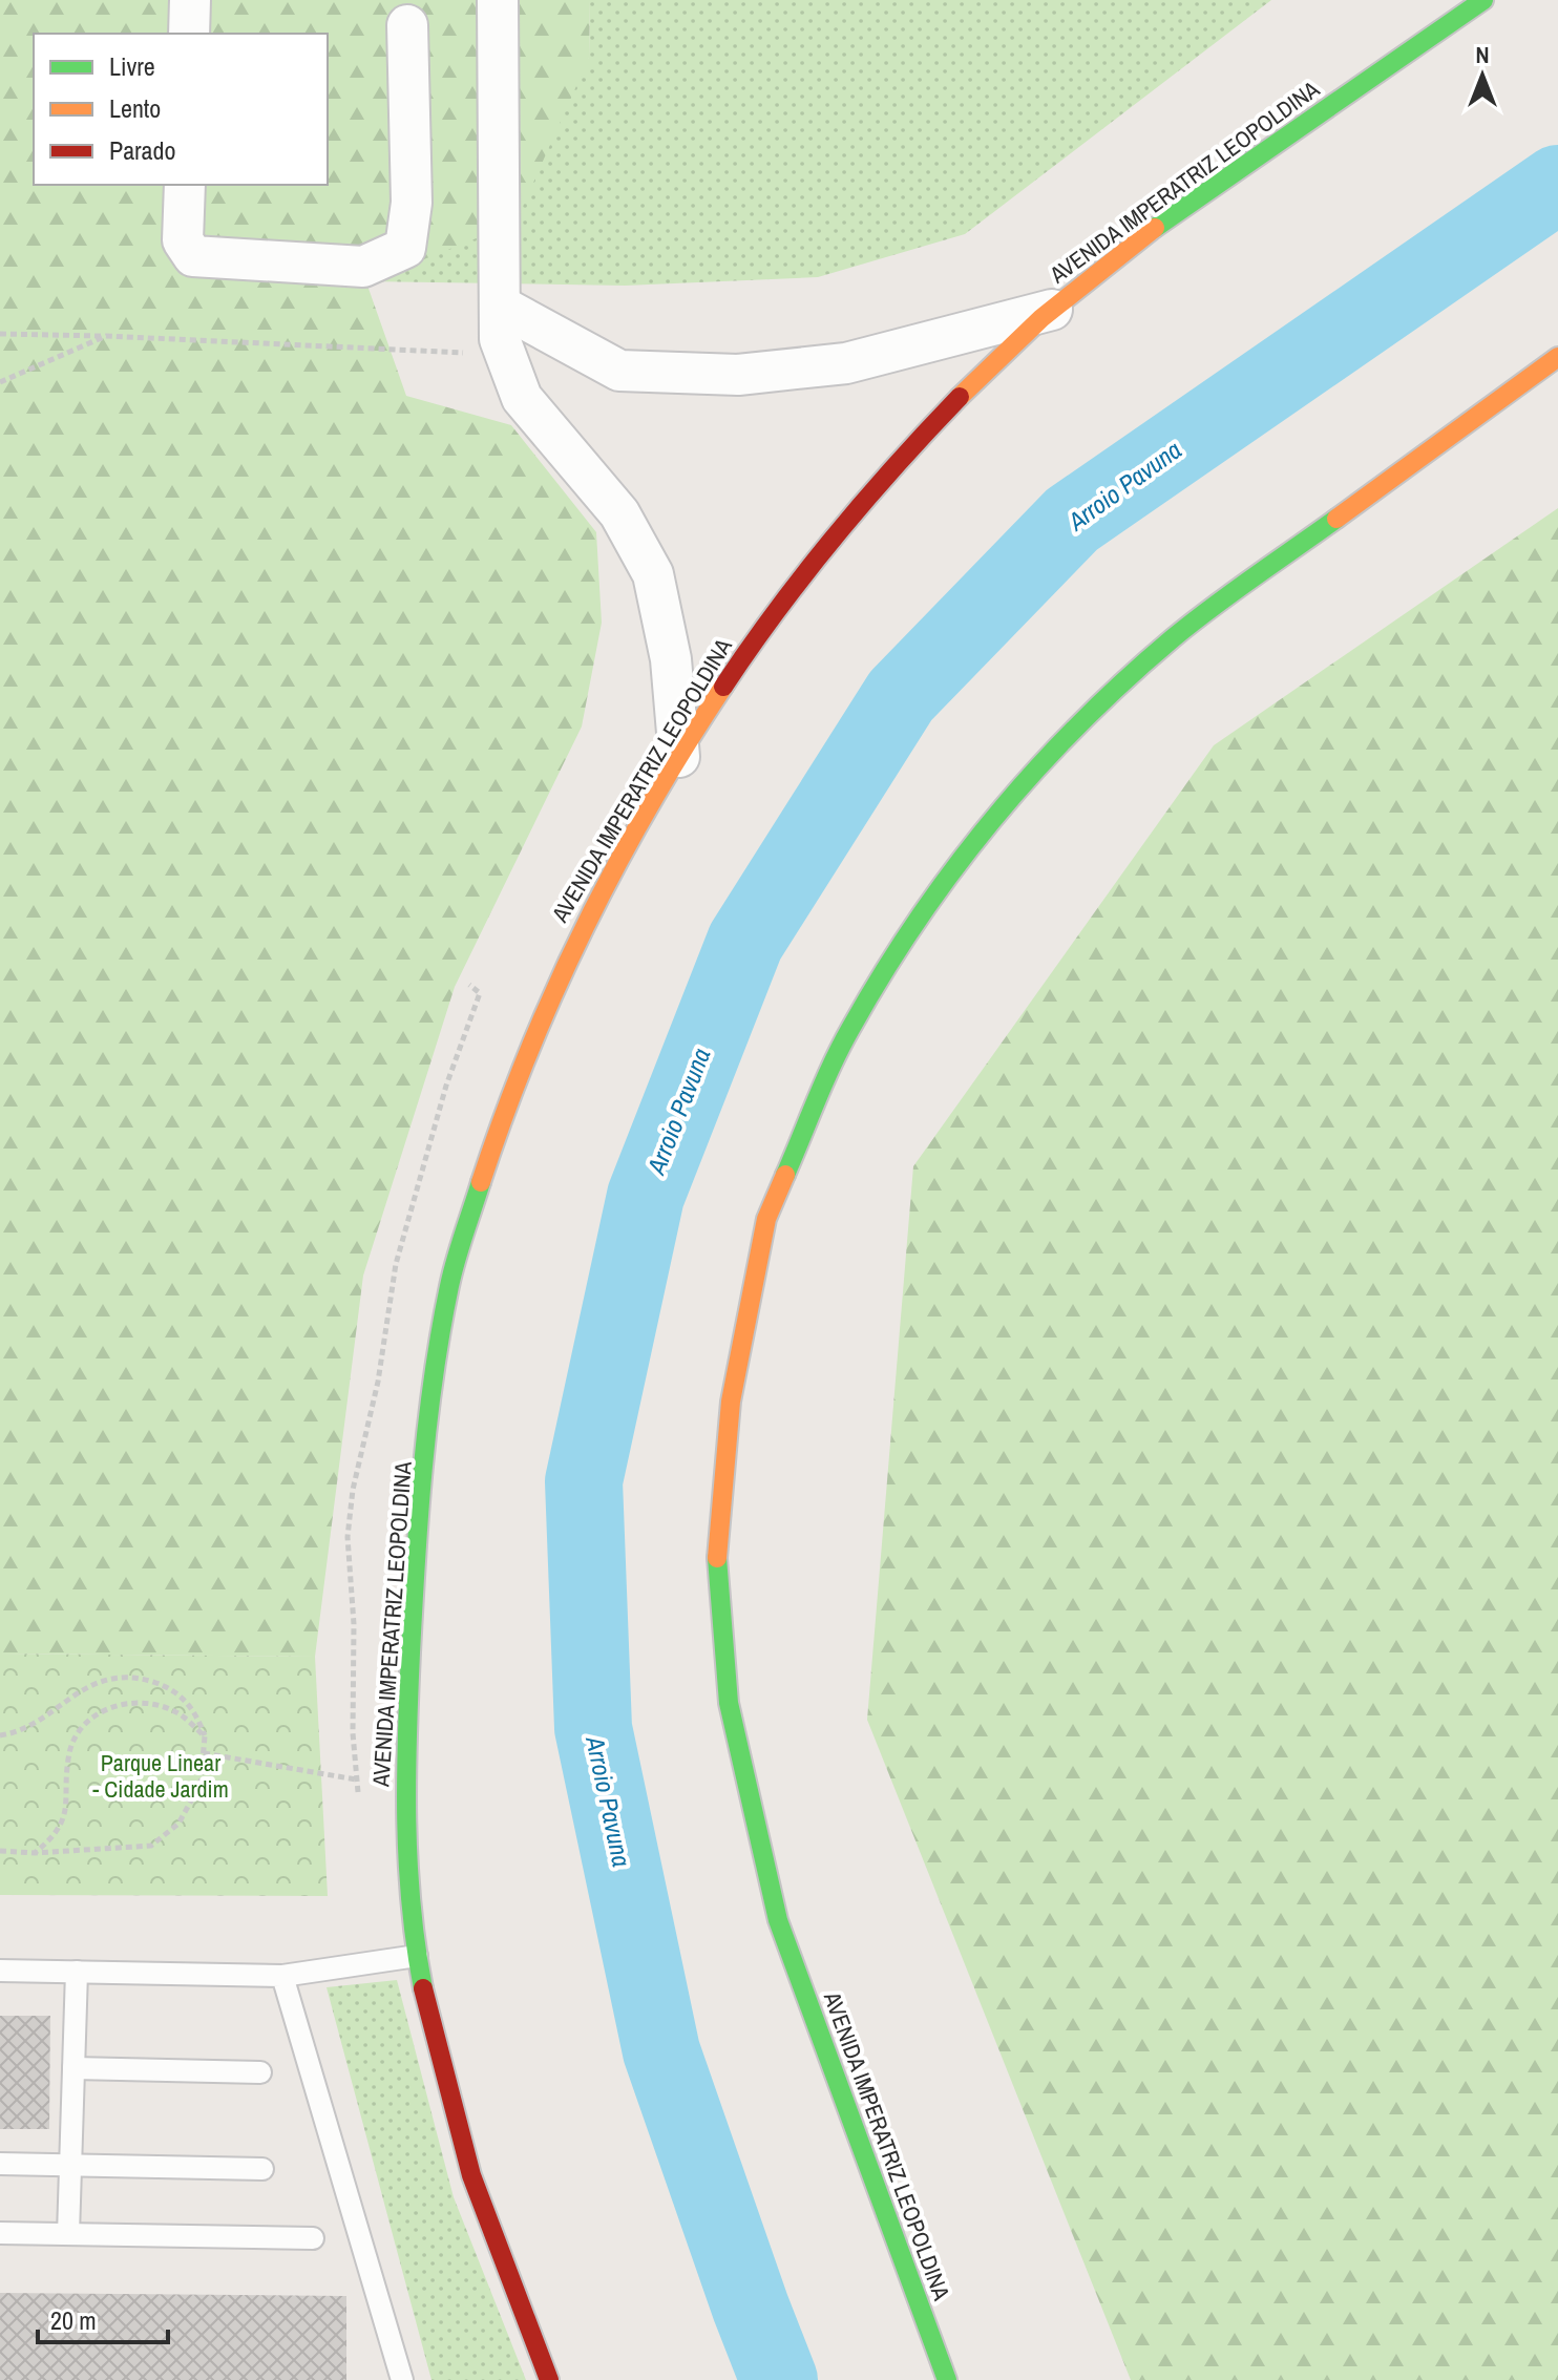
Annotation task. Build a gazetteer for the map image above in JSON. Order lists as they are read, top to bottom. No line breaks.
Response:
{"streets":{"street":["AVENIDA IMPERATRIZ LEOPOLDINA"]},"water":["Arroio Pavuna"],"parks":["Parque Linear - Cidade Jardim"],"legend":["Livre","Lento","Parado"],"scale_bar":"20 m","north":"top"}
